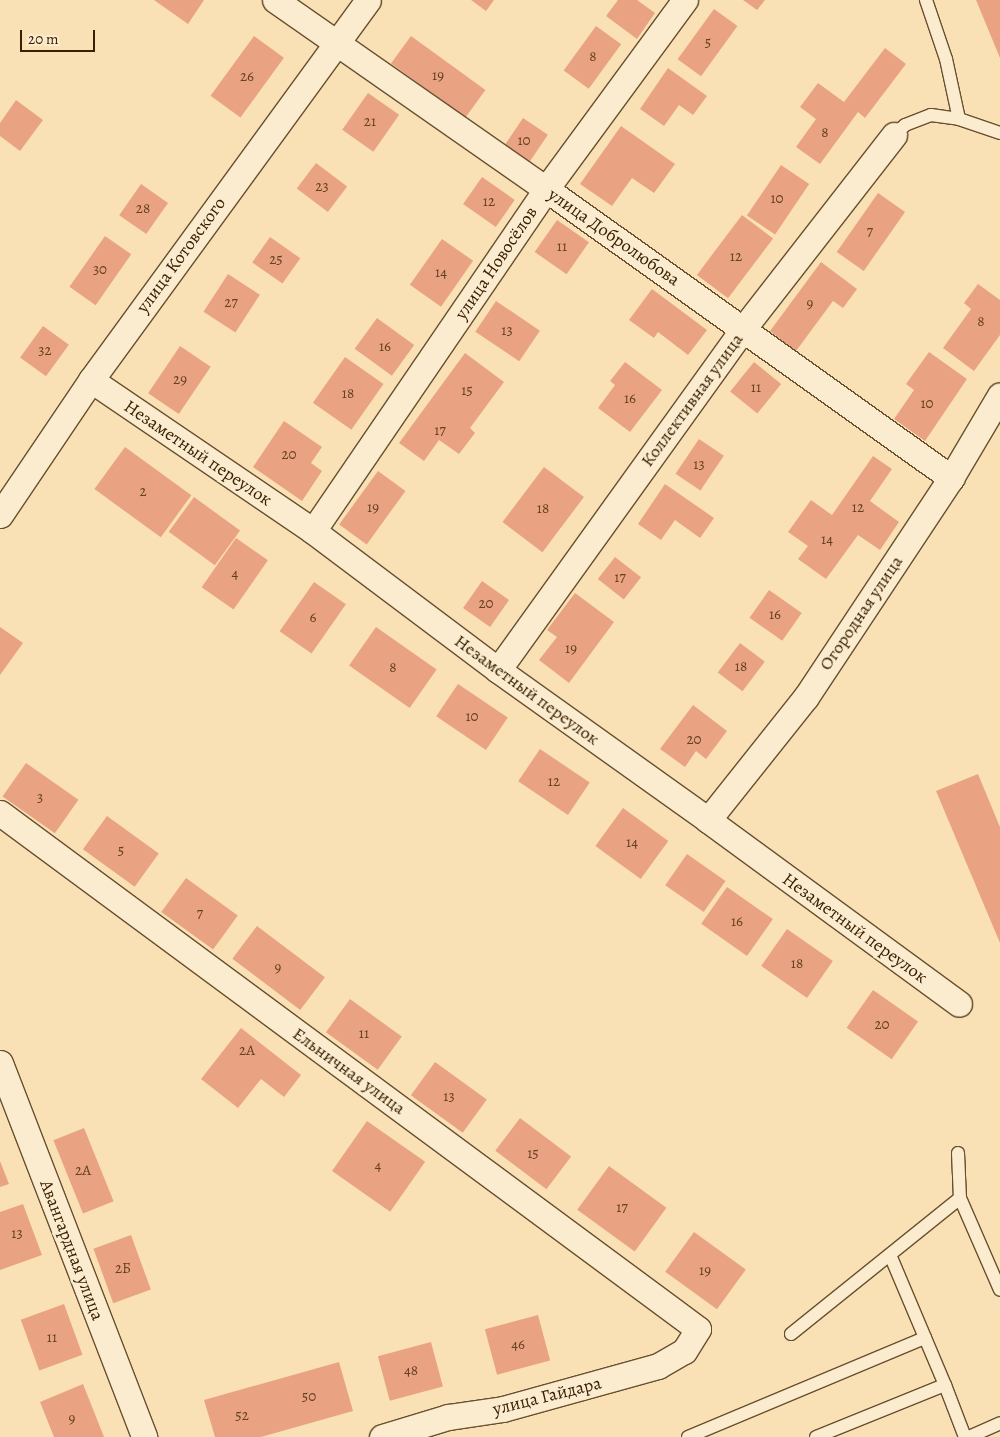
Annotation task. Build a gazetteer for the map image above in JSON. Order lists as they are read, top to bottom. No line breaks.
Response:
{"streets":{"street":["улица Добролюбова","улица Котовского","улица Новосёлов","Коллективная улица","Незаметный переулок","Огородная улица","Ельничная улица","Авангардная улица","улица Гайдара"]},"crossings":[["улица Добролюбова","улица Котовского"],["улица Добролюбова","улица Новосёлов"],["улица Добролюбова","Коллективная улица"],["улица Добролюбова","Огородная улица"],["улица Котовского","Незаметный переулок"],["улица Новосёлов","Незаметный переулок"],["Коллективная улица","Незаметный переулок"],["Незаметный переулок","Огородная улица"],["Ельничная улица","улица Гайдара"]],"house_numbers":["5","8","19","26","21","8","10","23","10","12","28","7","11","12","25","30","14","27","9","8","13","16","32","29","11","15","18","16","10","17","20","13","2","19","12","18","14","4","17","20","16","6","19","18","8","10","20","12","3","14","5","7","16","18","9","20","11","2А","13","15","4","2А","17","13","2Б","19","11","46","48","50","52","9"],"scale_bar":"20 m"}
